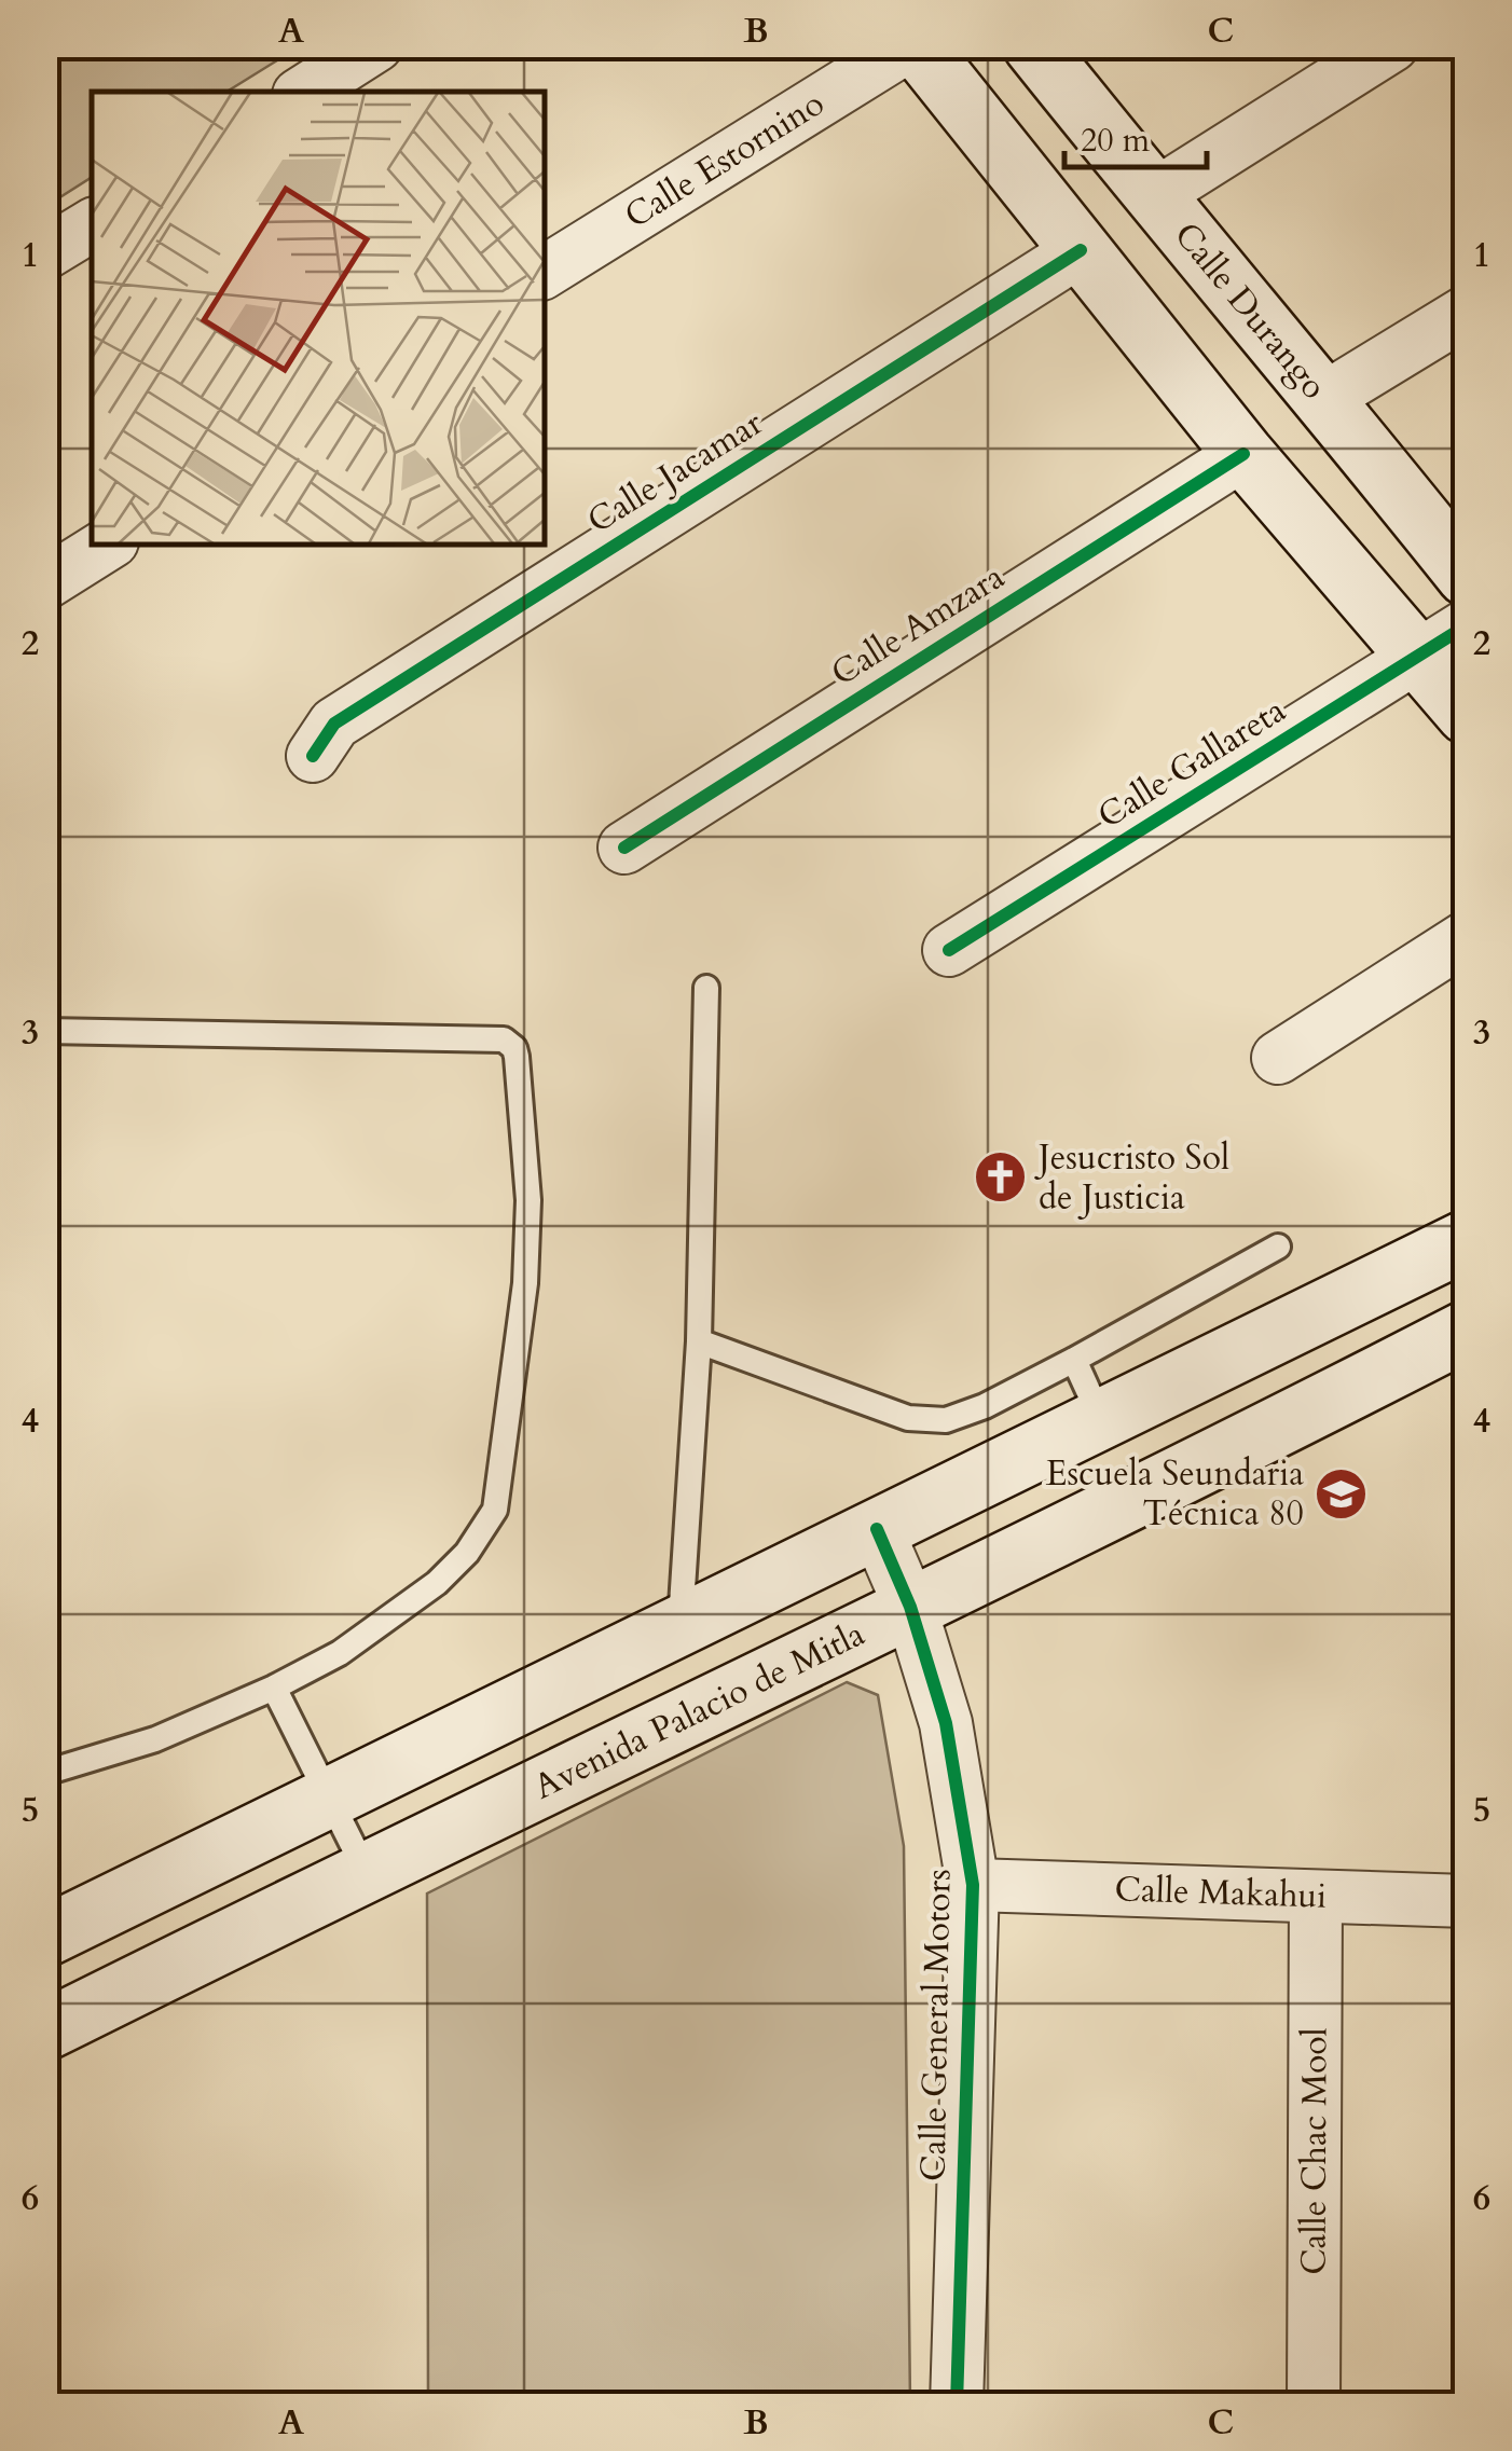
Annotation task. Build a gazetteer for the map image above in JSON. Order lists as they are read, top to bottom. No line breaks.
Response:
{"streets":{"main road":["Calle Durango","Avenida Palacio de Mitla"],"street":["Calle Estornino","Calle Jacamar","Calle Amzara","Calle Gallareta","Calle Makahui","Calle General Motors","Calle Chac Mool"]},"crossings":[["Avenida Palacio de Mitla","Calle General Motors"],["Calle Makahui","Calle General Motors"],["Calle Makahui","Calle Chac Mool"]],"places":{"church":["Jesucristo Sol de Justicia"],"school or university":["Escuela Seundaria Técnica 80"]},"scale_bar":"20 m","grid":{"columns":["A","B","C"],"rows":["1","2","3","4","5","6"]}}
